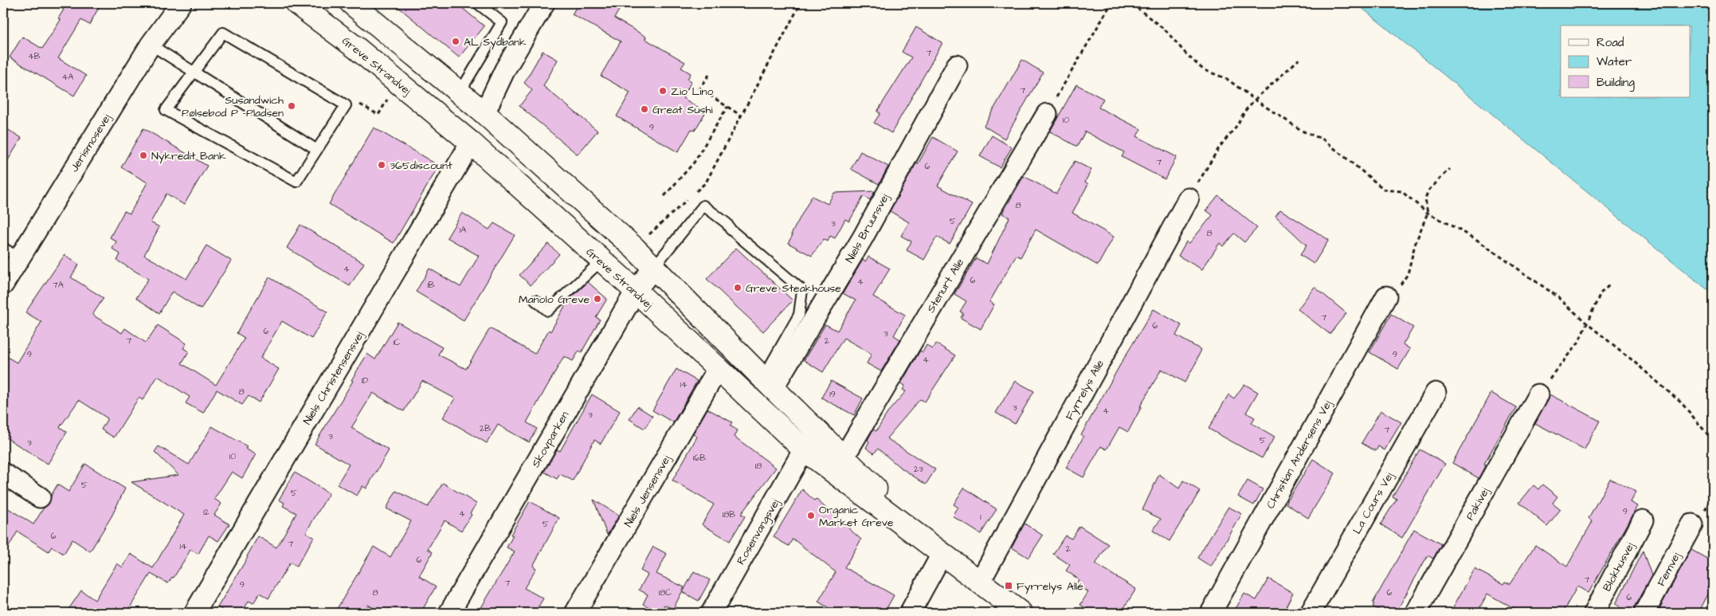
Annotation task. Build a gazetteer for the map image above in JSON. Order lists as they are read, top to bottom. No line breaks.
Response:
{"streets":{"main road":["Greve Strandvej"],"street":["Jerismosevej","Niels Bruunsvej","Stenurt Alle","Niels Christensensvej","Fyrrelys Alle","Skovparken","Christian Andersens Vej","Niels Jensensvej","La Cours Vej","Pakivej","Rosenvangsvej","Blokhusvej","Femvej"]},"crossings":[["Greve Strandvej","Niels Bruunsvej"],["Greve Strandvej","Stenurt Alle"],["Greve Strandvej","Niels Christensensvej"],["Greve Strandvej","Fyrrelys Alle"],["Greve Strandvej","Skovparken"],["Greve Strandvej","Niels Jensensvej"],["Greve Strandvej","Rosenvangsvej"]],"places":{"other":["AL Sydbank","Zio Lino","Susandwich Pølsebod P -Pladsen","Great Sushi","Nykredit Bank","365discount","Greve Steakhouse","Manolo Greve","Organic Market Greve"],"transit":["Fyrrelys Allé"]},"house_numbers":["7","4B","4A","7","10","9","7","6","8","5","3","1A","8","4","6","4","7A","1B","7","6","6","3","7","2","1C","9","9","4","1D","14","8","19","3","4","3","2B","7","3","5","3","10","16B","18","23","5","5","9","12","4","18B","1","5","6","7","14","2","6","7","7","9","8","18C","6","6"],"legend":["Road","Water","Building"]}
